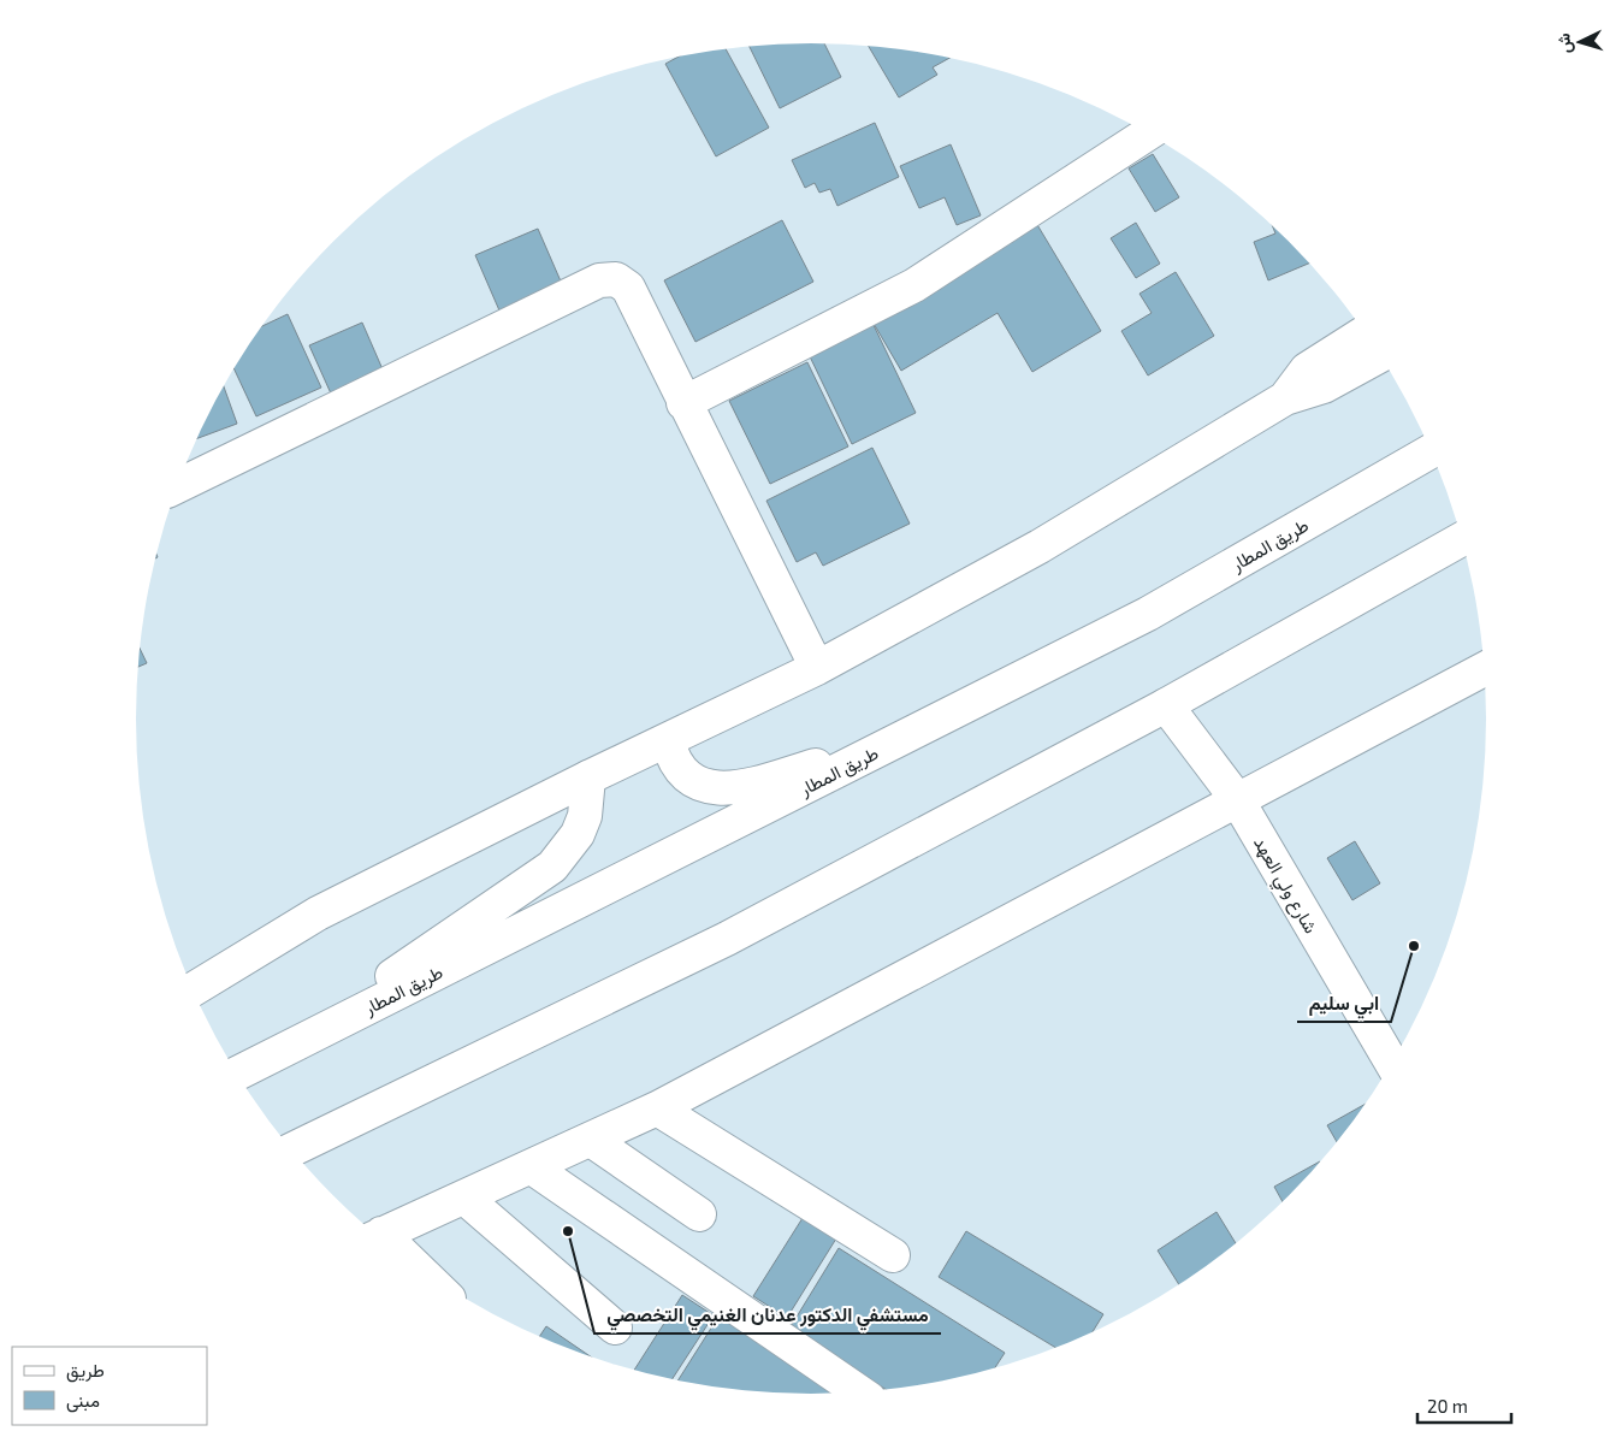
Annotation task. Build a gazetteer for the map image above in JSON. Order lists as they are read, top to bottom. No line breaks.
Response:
{"streets":{"main road":["طريق المطار","شارع ولي العهد"]},"places":["ابي سليم","مستشفي الدكتور عدنان الغنيمي التخصصي"],"legend":["طريق","مبنى"],"scale_bar":"20 m","north":"left"}
